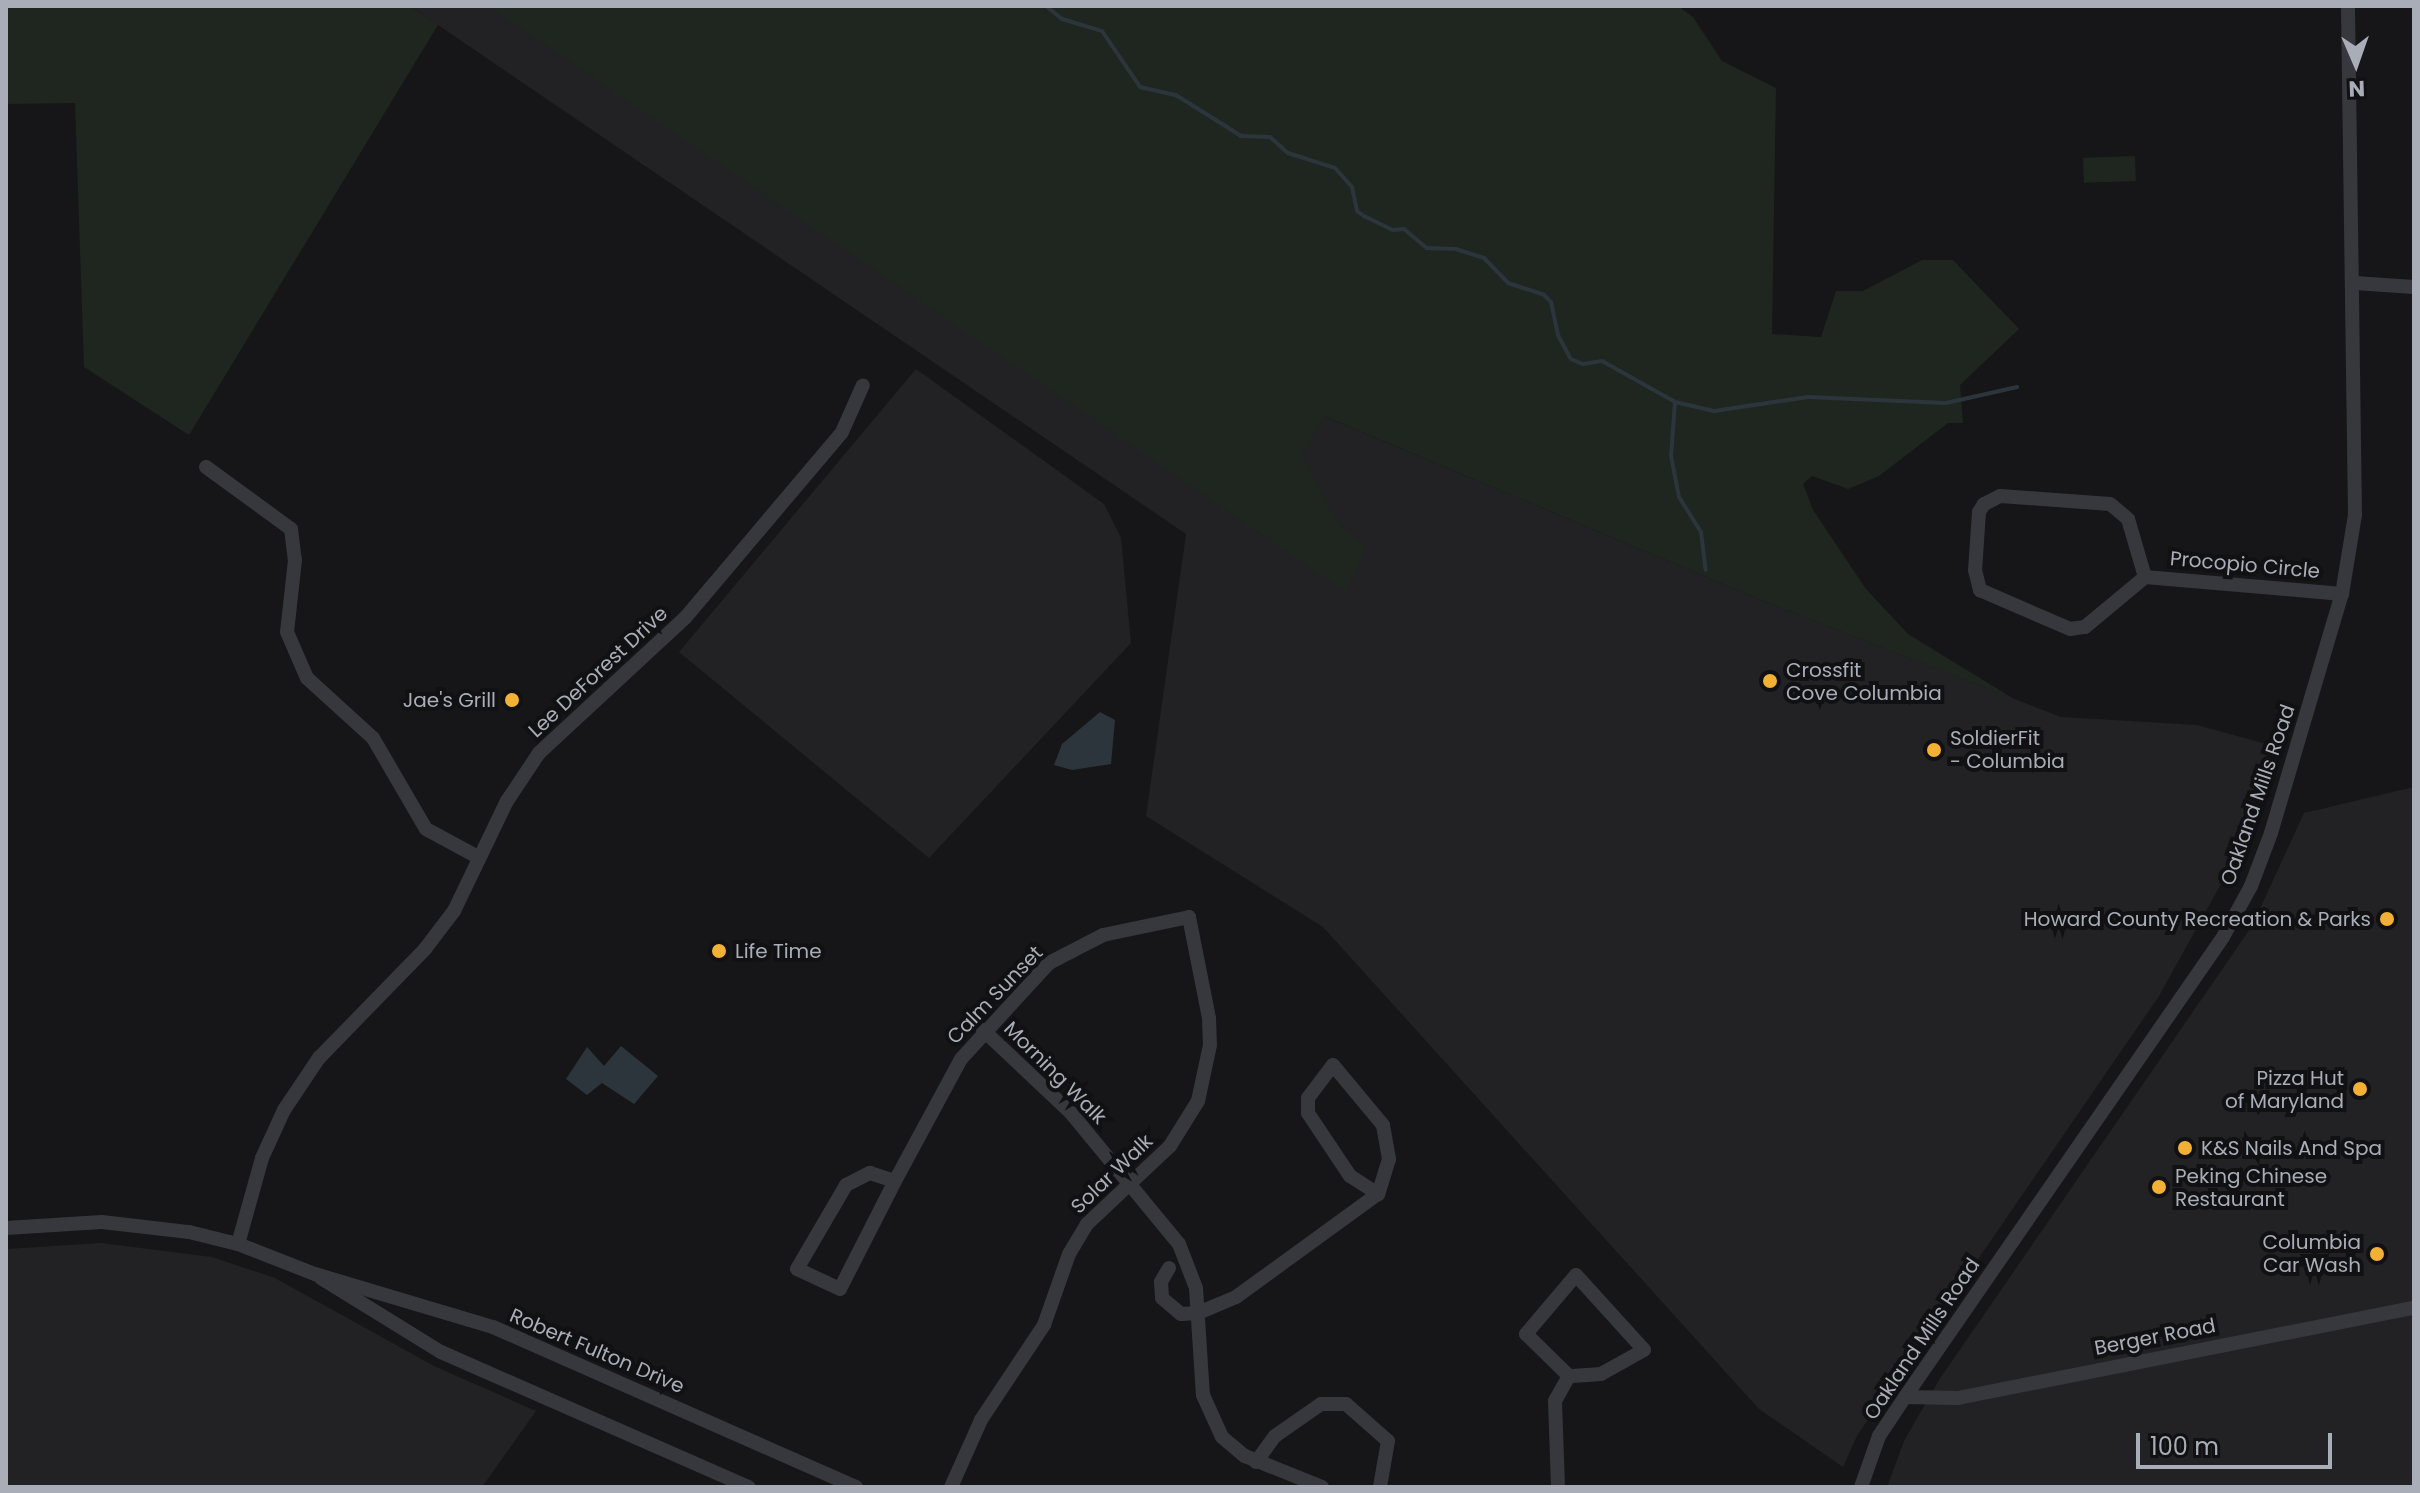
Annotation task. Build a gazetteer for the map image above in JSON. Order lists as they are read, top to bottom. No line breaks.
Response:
{"streets":{"street":["Procopio Circle","Lee DeForest Drive","Oakland Mills Road","Calm Sunset","Morning Walk","Solar Walk","Berger Road","Robert Fulton Drive"]},"crossings":[["Procopio Circle","Oakland Mills Road"],["Lee DeForest Drive","Robert Fulton Drive"],["Oakland Mills Road","Berger Road"],["Calm Sunset","Morning Walk"],["Calm Sunset","Solar Walk"],["Morning Walk","Solar Walk"]],"places":["Crossfit Cove Columbia","Jae's Grill","SoldierFit - Columbia","Howard County Recreation & Parks","Life Time","Pizza Hut of Maryland","K&S Nails And Spa","Peking Chinese Restaurant","Columbia Car Wash"],"scale_bar":"100 m","north":"bottom"}
